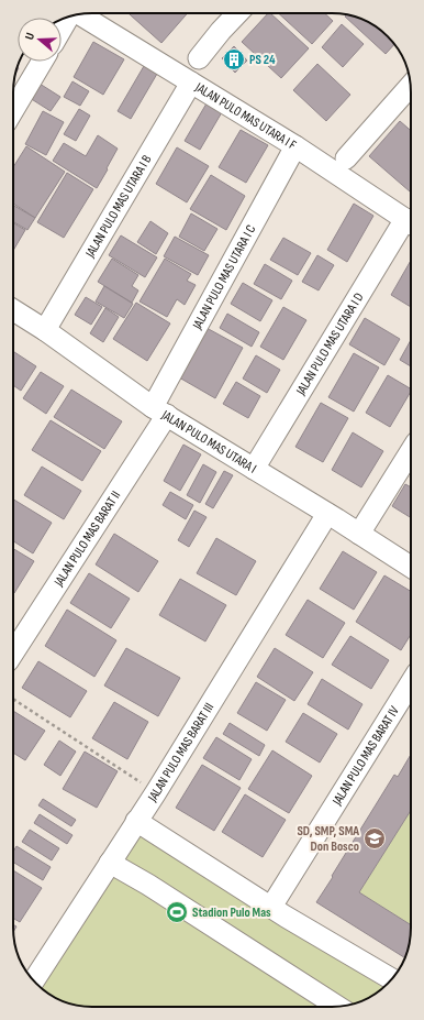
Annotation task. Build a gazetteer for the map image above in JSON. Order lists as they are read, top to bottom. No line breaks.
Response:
{"streets":{"street":["JALAN PULO MAS UTARA I F","JALAN PULO MAS UTARA I B","JALAN PULO MAS UTARA I C","JALAN PULO MAS UTARA I D","JALAN PULO MAS UTARA I","JALAN PULO MAS BARAT II","JALAN PULO MAS BARAT III","JALAN PULO MAS BARAT IV"]},"crossings":[["JALAN PULO MAS UTARA I F","JALAN PULO MAS UTARA I B"],["JALAN PULO MAS UTARA I F","JALAN PULO MAS UTARA I C"],["JALAN PULO MAS UTARA I F","JALAN PULO MAS UTARA I D"],["JALAN PULO MAS UTARA I B","JALAN PULO MAS UTARA I"],["JALAN PULO MAS UTARA I C","JALAN PULO MAS UTARA I"],["JALAN PULO MAS UTARA I C","JALAN PULO MAS BARAT II"],["JALAN PULO MAS UTARA I D","JALAN PULO MAS UTARA I"],["JALAN PULO MAS UTARA I","JALAN PULO MAS BARAT II"],["JALAN PULO MAS UTARA I","JALAN PULO MAS BARAT III"]],"places":{"building":["PS 24"],"school or university":["SD, SMP, SMA Don Bosco"],"sports":["Stadion Pulo Mas"]},"north":"left"}
